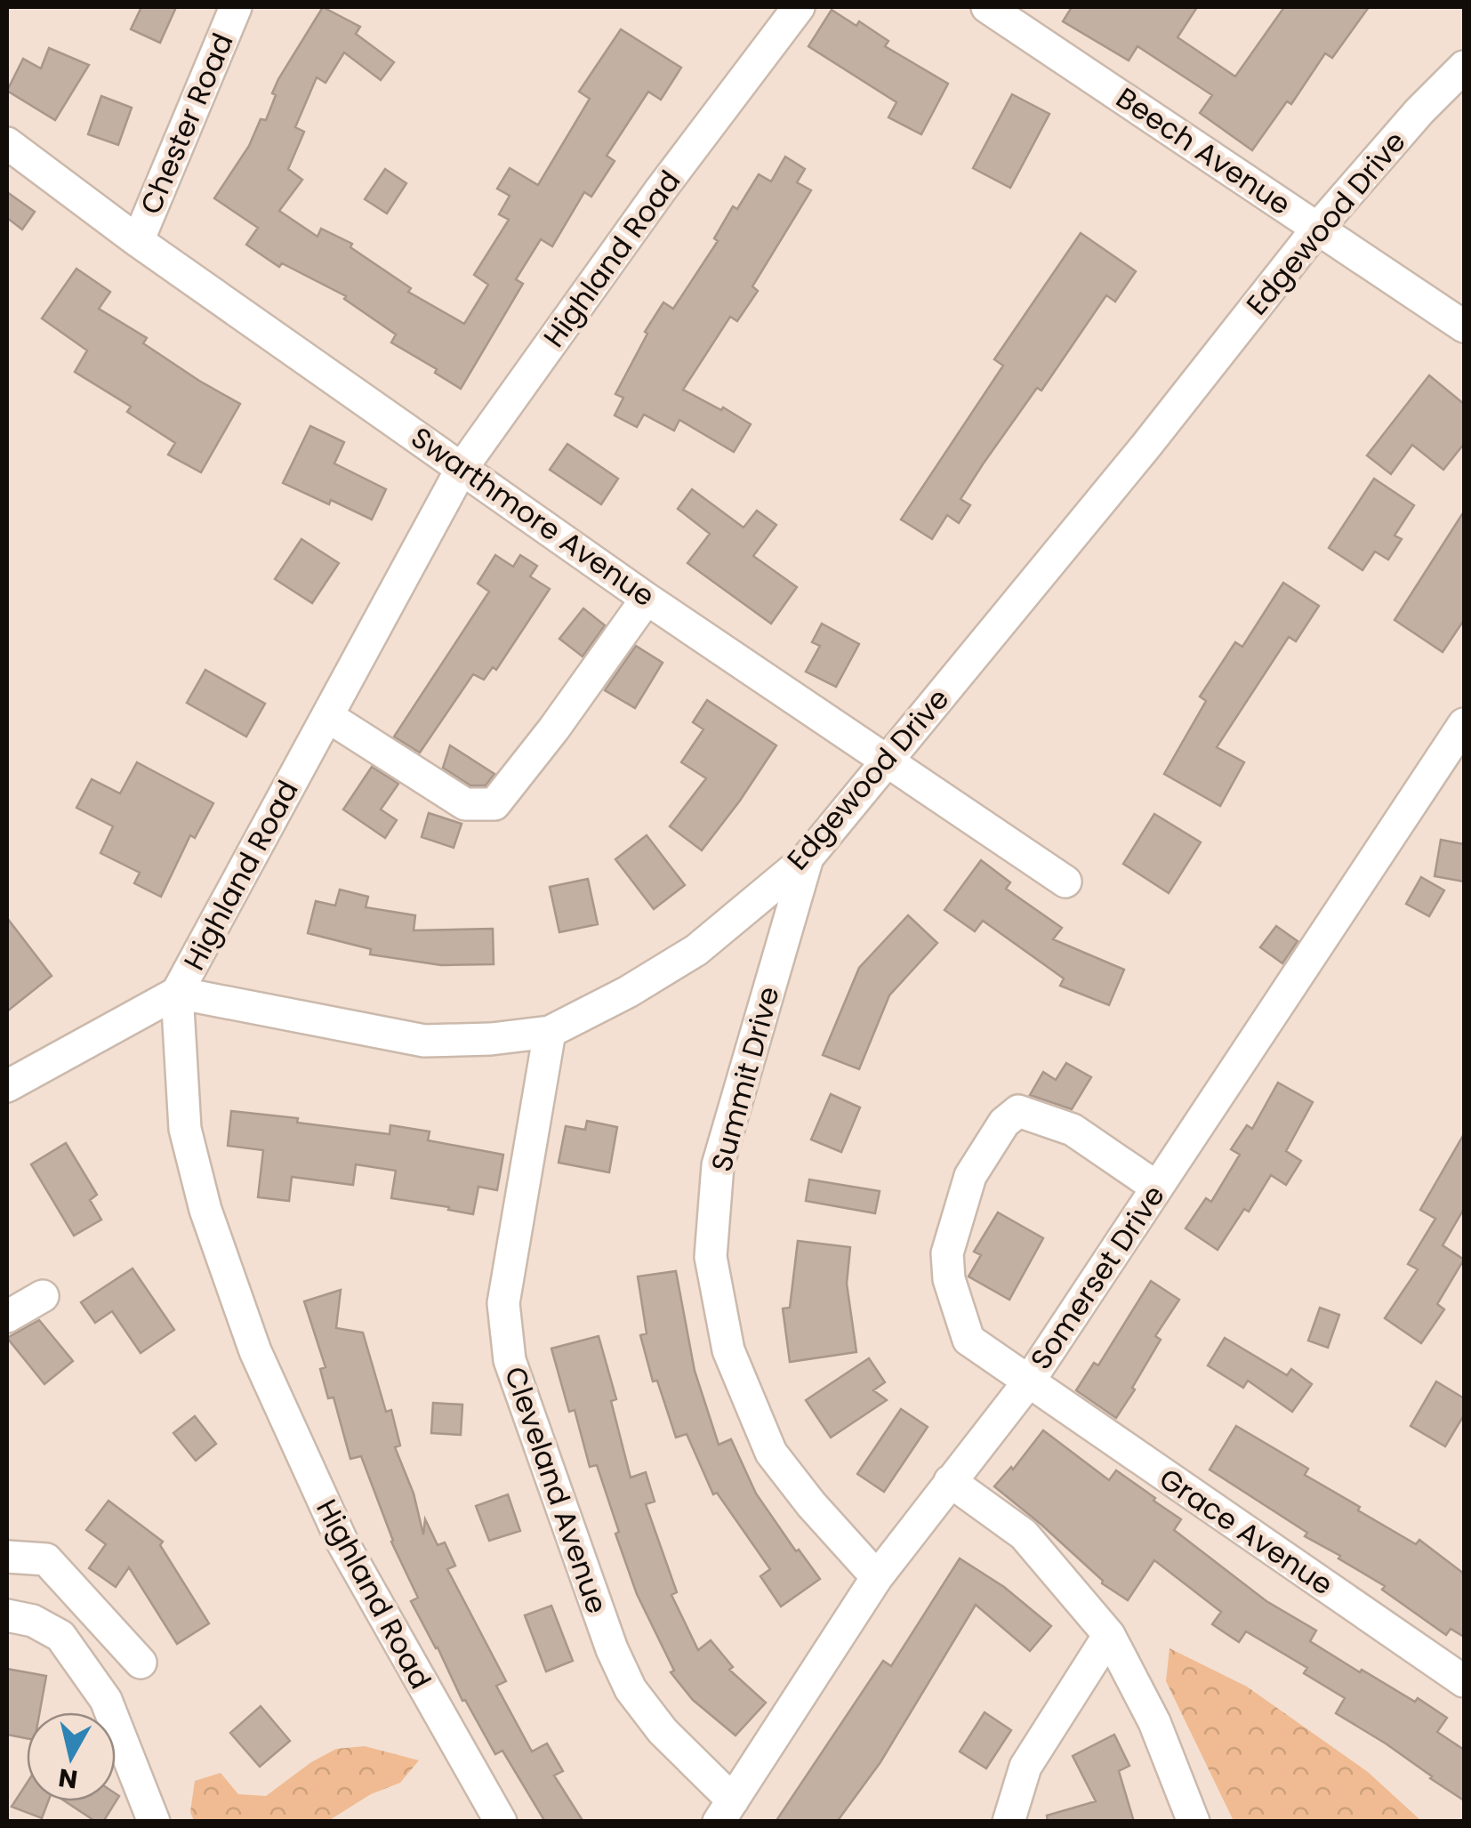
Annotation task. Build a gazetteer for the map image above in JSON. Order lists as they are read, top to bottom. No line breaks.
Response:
{"streets":{"street":["Chester Road","Beech Avenue","Edgewood Drive","Highland Road","Swarthmore Avenue","Summit Drive","Somerset Drive","Cleveland Avenue","Grace Avenue"]},"crossings":[["Chester Road","Swarthmore Avenue"],["Beech Avenue","Edgewood Drive"],["Edgewood Drive","Highland Road"],["Edgewood Drive","Swarthmore Avenue"],["Edgewood Drive","Summit Drive"],["Edgewood Drive","Cleveland Avenue"],["Highland Road","Swarthmore Avenue"],["Summit Drive","Somerset Drive"],["Somerset Drive","Cleveland Avenue"],["Somerset Drive","Grace Avenue"]],"north":"bottom"}
